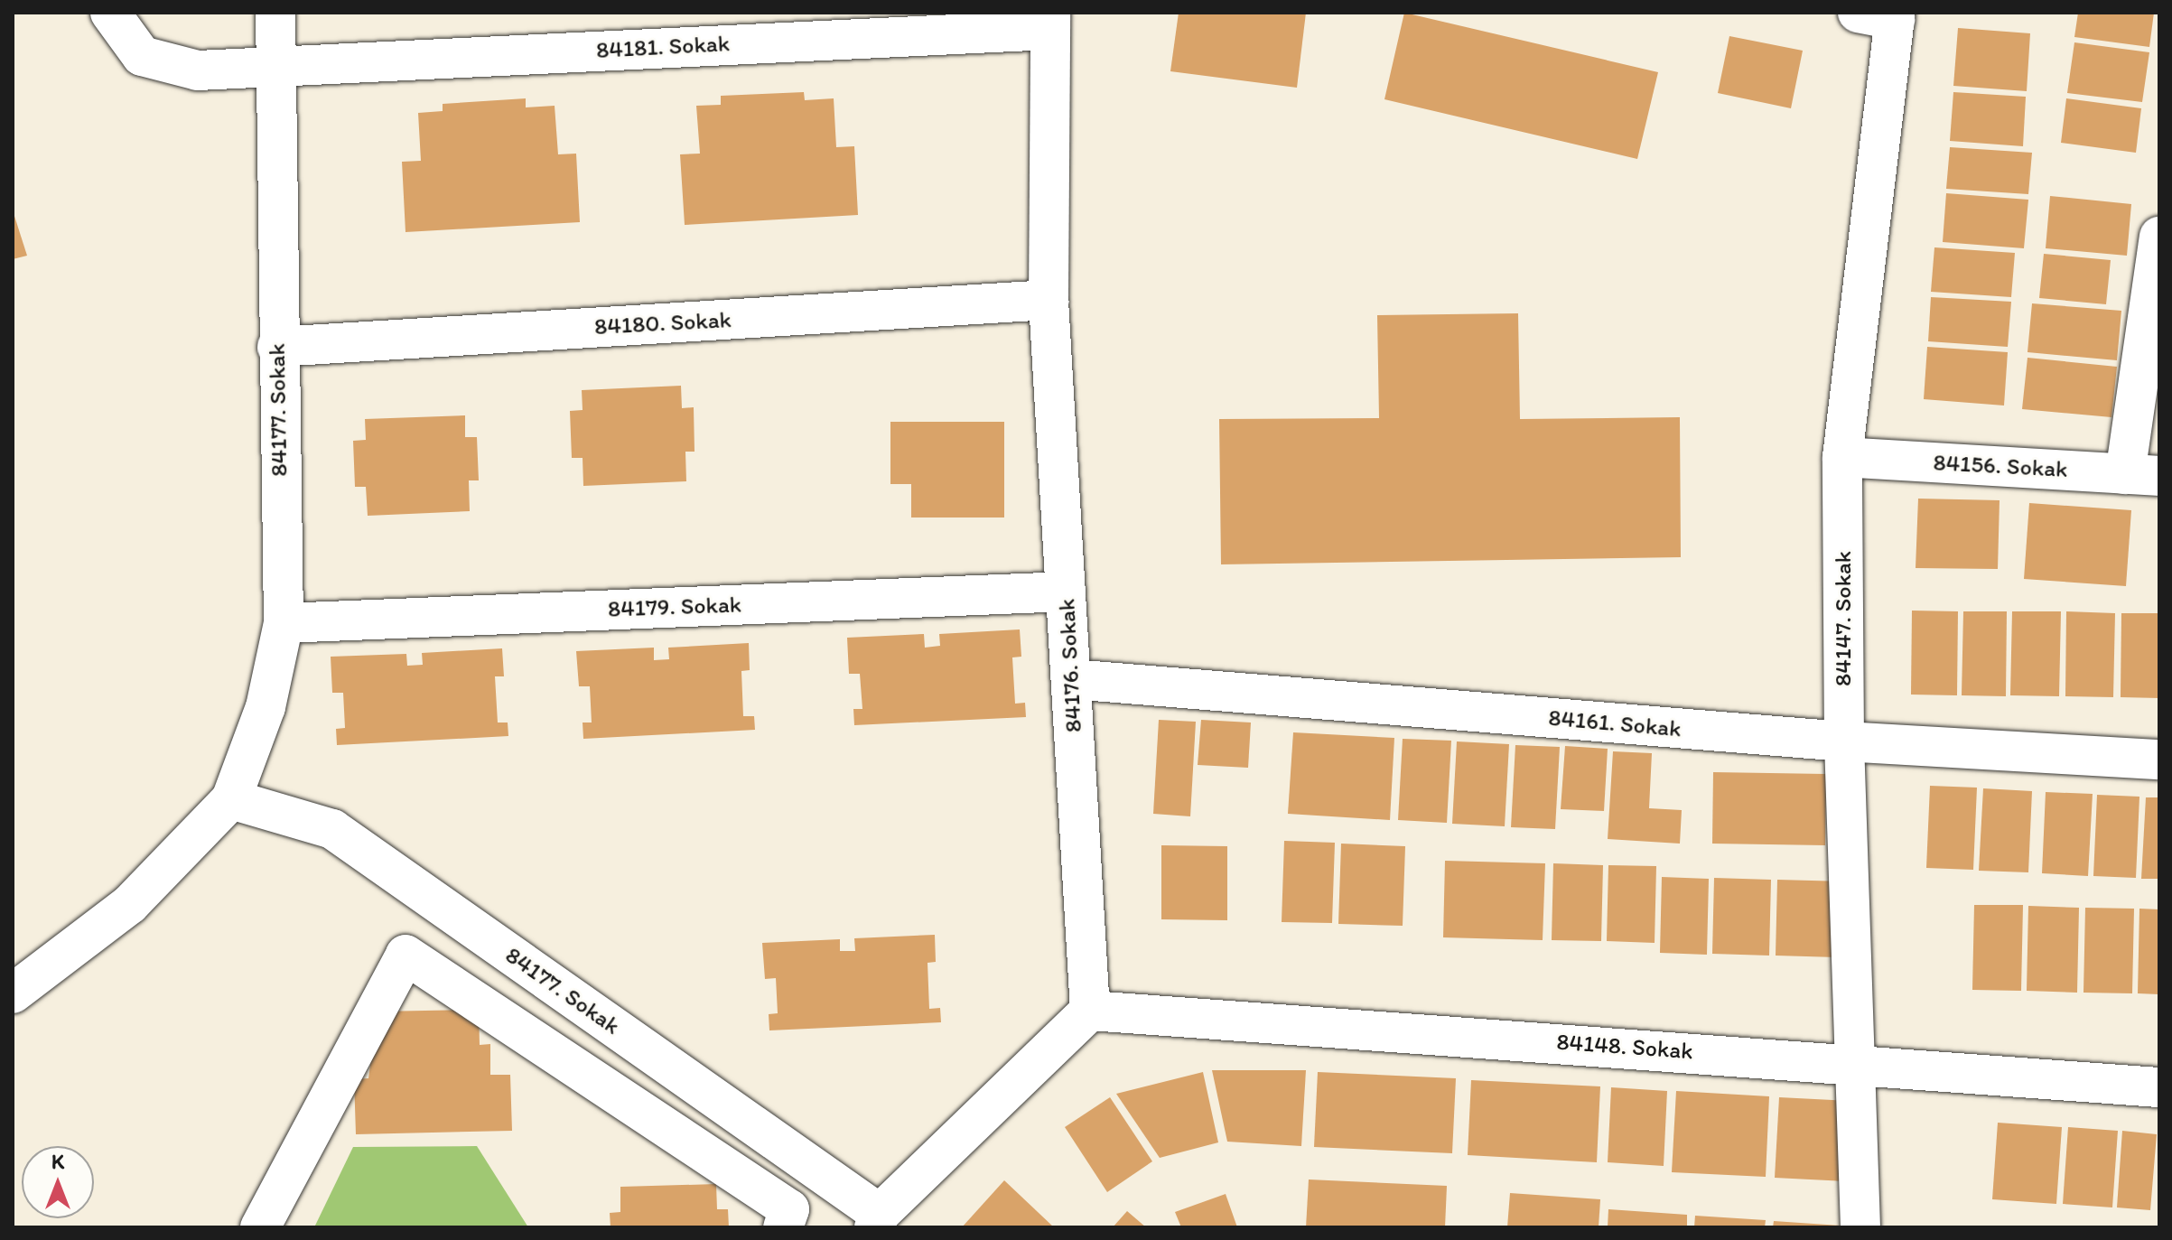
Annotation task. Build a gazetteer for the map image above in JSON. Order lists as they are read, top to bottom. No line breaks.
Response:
{"streets":{"street":["84181. Sokak","84180. Sokak","84177. Sokak","84156. Sokak","84179. Sokak","84147. Sokak","84176. Sokak","84161. Sokak","84148. Sokak"]},"crossings":[["84181. Sokak","84177. Sokak"],["84181. Sokak","84176. Sokak"],["84180. Sokak","84177. Sokak"],["84180. Sokak","84176. Sokak"],["84177. Sokak","84179. Sokak"],["84156. Sokak","84147. Sokak"],["84179. Sokak","84176. Sokak"],["84147. Sokak","84161. Sokak"],["84147. Sokak","84148. Sokak"],["84176. Sokak","84161. Sokak"],["84176. Sokak","84148. Sokak"]],"north":"top"}
